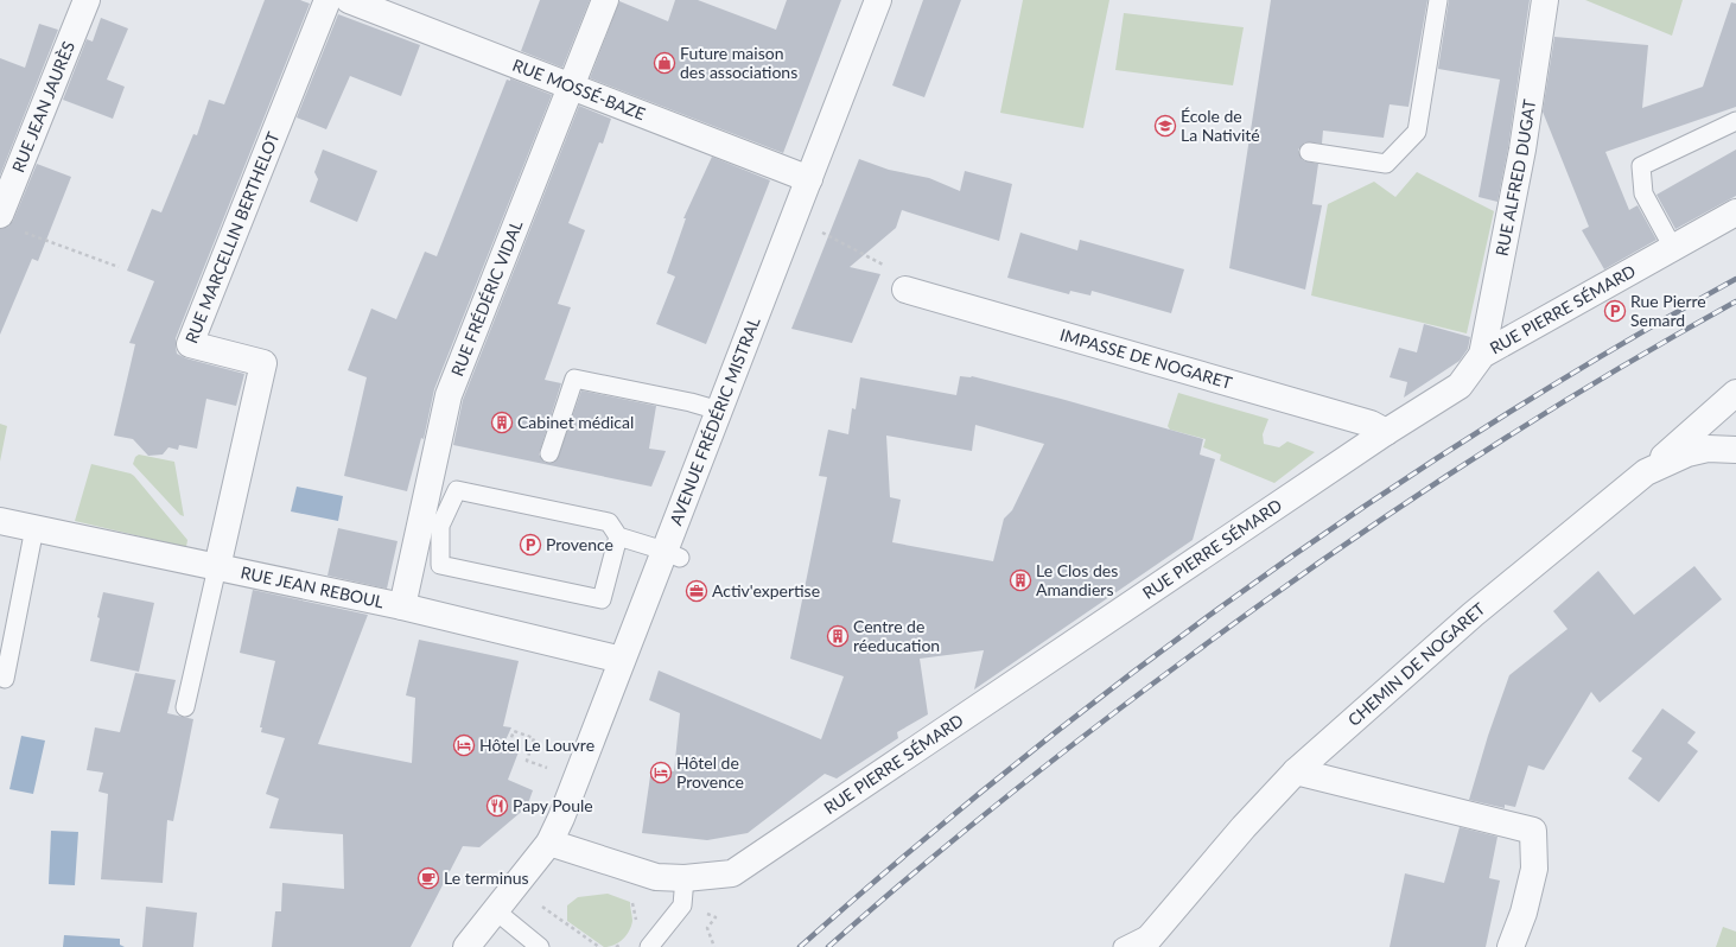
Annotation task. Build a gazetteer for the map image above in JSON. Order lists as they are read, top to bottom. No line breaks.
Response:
{"streets":{"street":["RUE MOSSÉ-BAZE","RUE JEAN JAURÈS","RUE ALFRED DUGAT","RUE MARCELLIN BERTHELOT","RUE FRÉDÉRIC VIDAL","RUE PIERRE SÉMARD","IMPASSE DE NOGARET","AVENUE FRÉDÉRIC MISTRAL","RUE JEAN REBOUL","CHEMIN DE NOGARET"]},"crossings":[["RUE MOSSÉ-BAZE","RUE FRÉDÉRIC VIDAL"],["RUE MOSSÉ-BAZE","AVENUE FRÉDÉRIC MISTRAL"],["RUE ALFRED DUGAT","RUE PIERRE SÉMARD"],["RUE MARCELLIN BERTHELOT","RUE JEAN REBOUL"],["RUE FRÉDÉRIC VIDAL","RUE JEAN REBOUL"],["RUE PIERRE SÉMARD","IMPASSE DE NOGARET"],["RUE PIERRE SÉMARD","AVENUE FRÉDÉRIC MISTRAL"],["AVENUE FRÉDÉRIC MISTRAL","RUE JEAN REBOUL"]],"places":{"shop":["Future maison des associations"],"school or university":["École de La Nativité"],"parking":["Rue Pierre Semard","Provence"],"building":["Cabinet médical","Le Clos des Amandiers","Centre de réeducation"],"office":["Activ'expertise"],"hotel":["Hôtel Le Louvre","Hôtel de Provence"],"restaurant":["Papy Poule"],"cafe":["Le terminus"]}}
